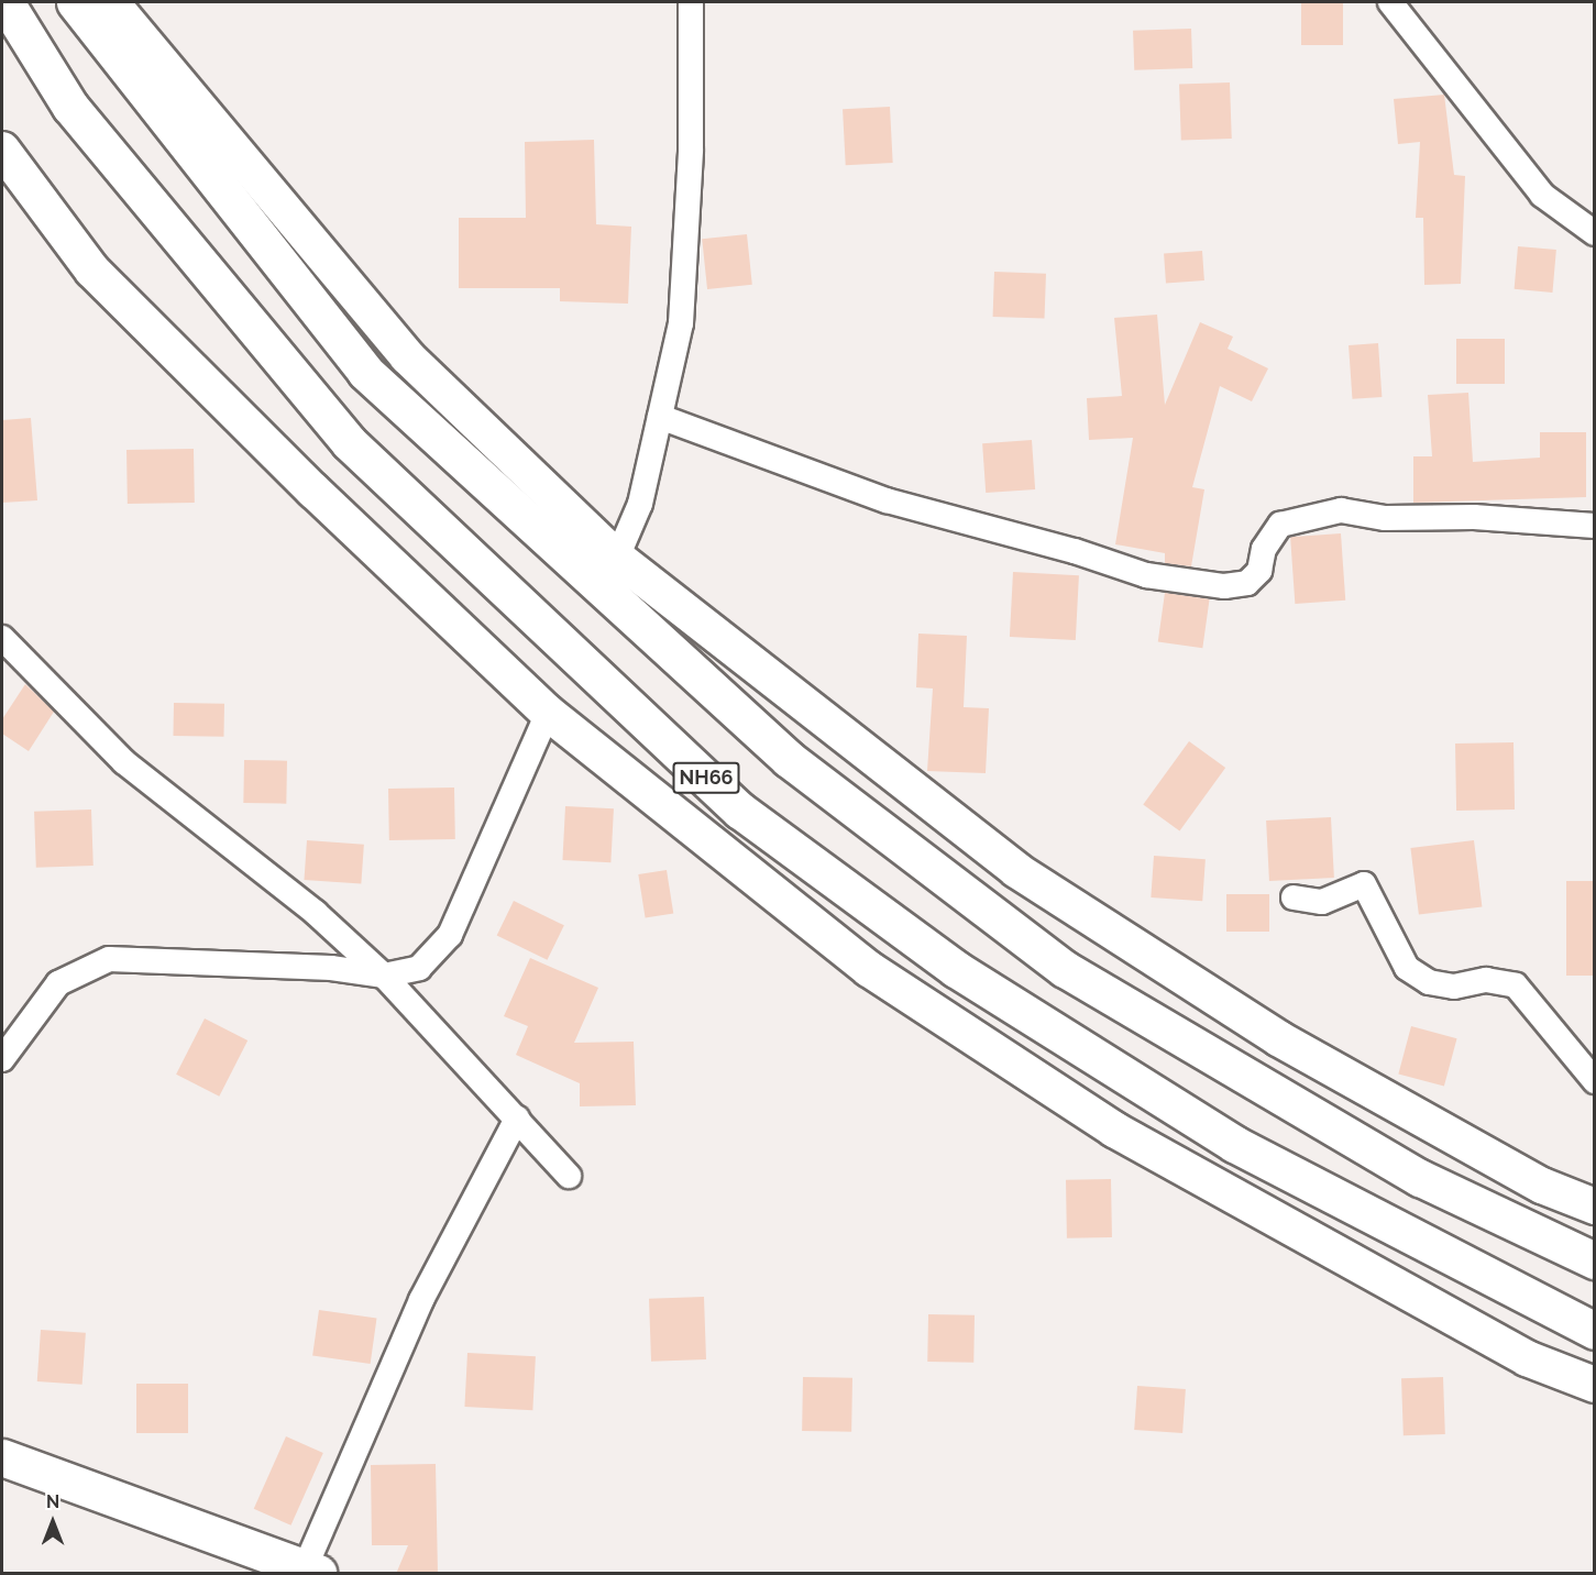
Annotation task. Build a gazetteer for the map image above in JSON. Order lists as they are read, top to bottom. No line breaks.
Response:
{"streets":{"main road":["NH66"]},"north":"top"}
